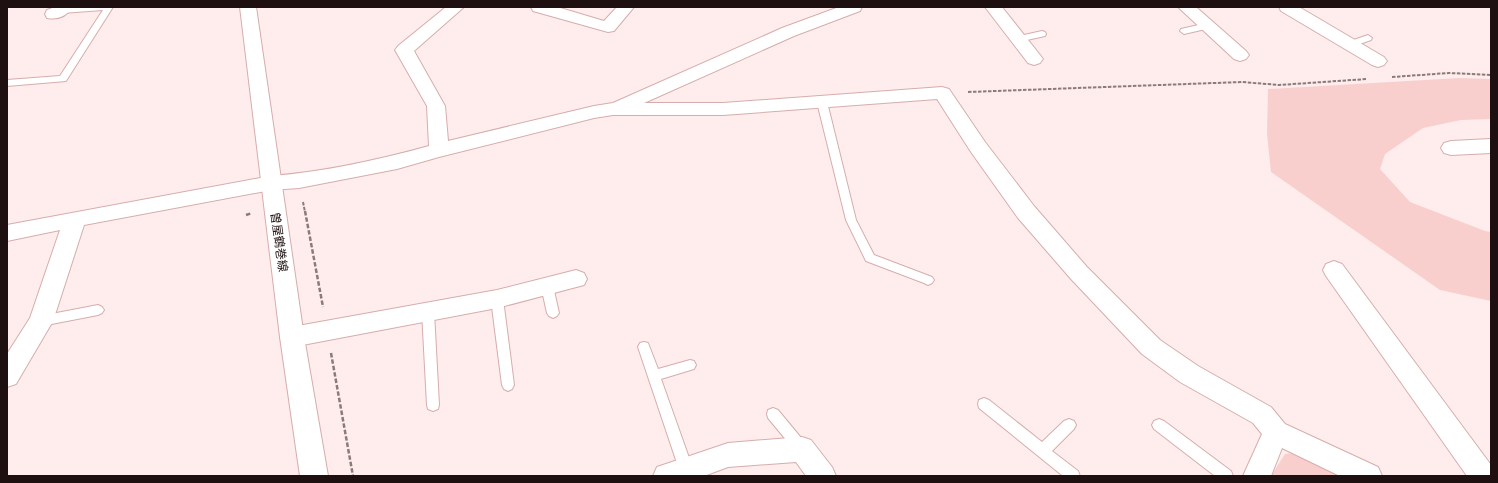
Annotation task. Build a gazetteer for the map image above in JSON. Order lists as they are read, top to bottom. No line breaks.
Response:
{"streets":{"street":["曽屋鶴巻線"]}}
